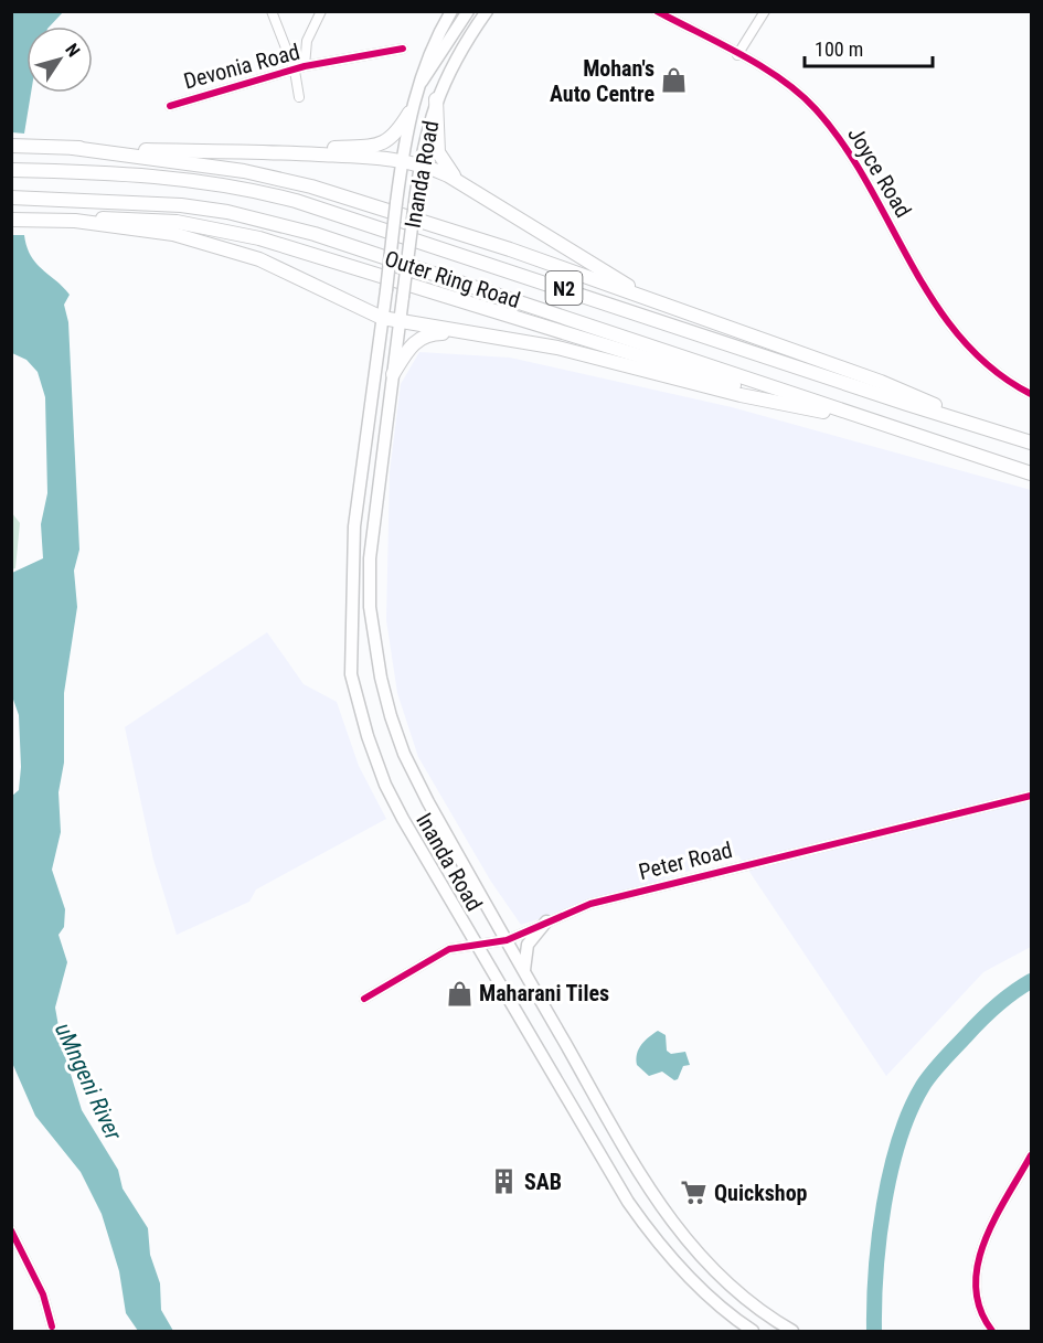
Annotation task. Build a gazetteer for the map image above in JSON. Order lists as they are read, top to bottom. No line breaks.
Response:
{"streets":{"highway":["Outer Ring Road","N2"],"main road":["Inanda Road"],"street":["Devonia Road","Joyce Road","Peter Road"]},"crossings":[["Inanda Road","Peter Road"]],"water":["uMngeni River"],"places":{"shop":["Mohan's Auto Centre","Maharani Tiles"],"building":["SAB"],"supermarket":["Quickshop"]},"scale_bar":"100 m","north":"top right"}
